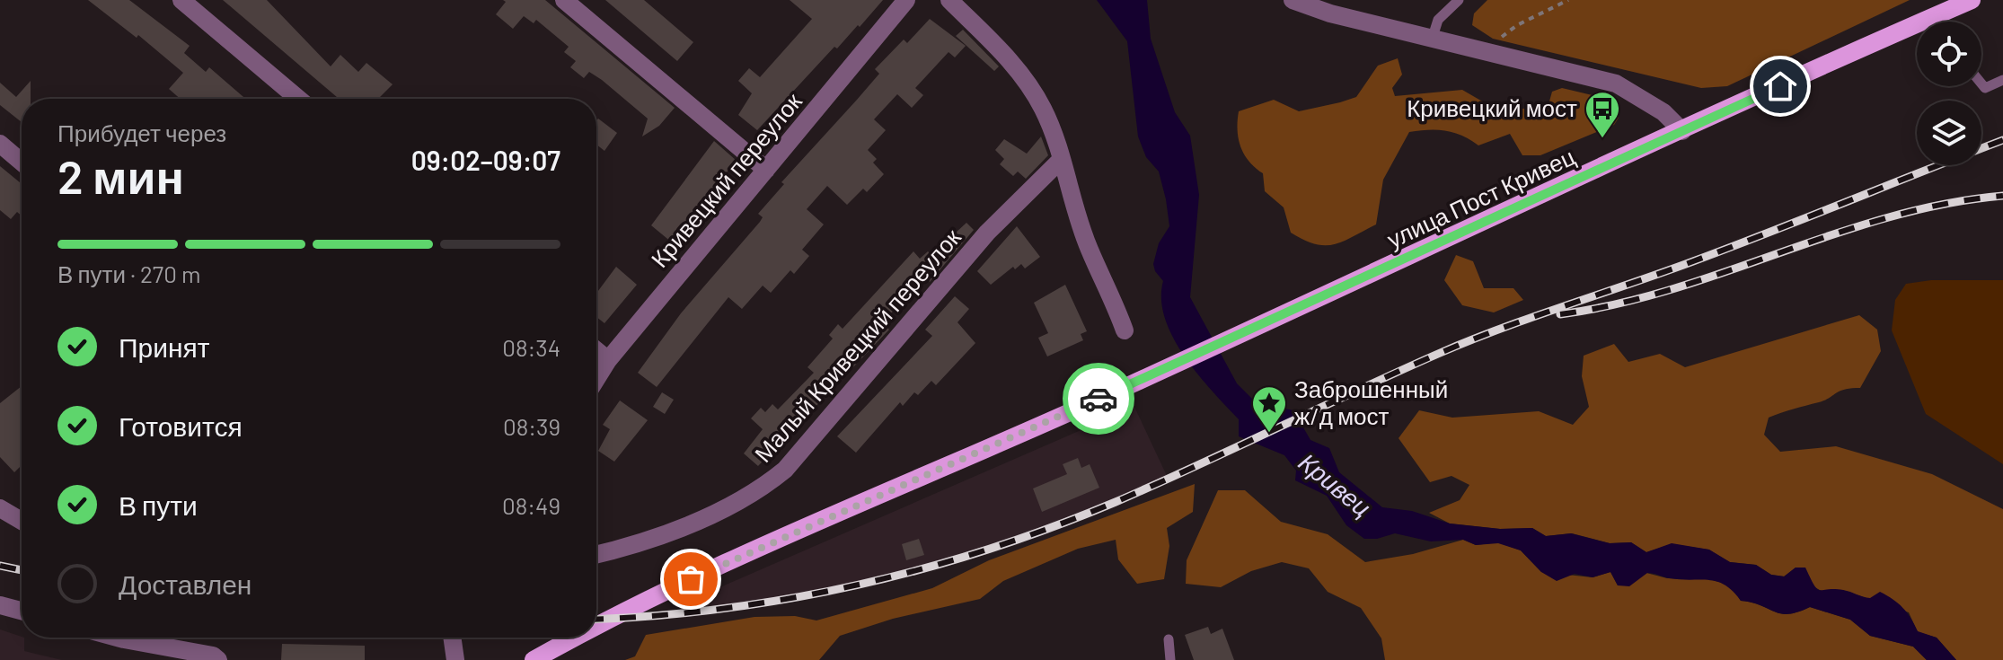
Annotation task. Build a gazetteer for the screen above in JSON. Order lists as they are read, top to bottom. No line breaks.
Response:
{"streets":{"main road":["улица Пост Кривец"],"street":["Кривецкий переулок","Малый Кривецкий переулок"]},"water":["Кривец"],"places":{"bus stop":["Кривецкий мост"],"place":["Заброшенный ж/д мост"]},"page":{"heading":["2 мин","Прибудет через","09:02–09:07"],"bar":"В пути · 270 m","list":[["Принят","08:34"],["Готовится","08:39"],["В пути","08:49"],"Доставлен"]}}
